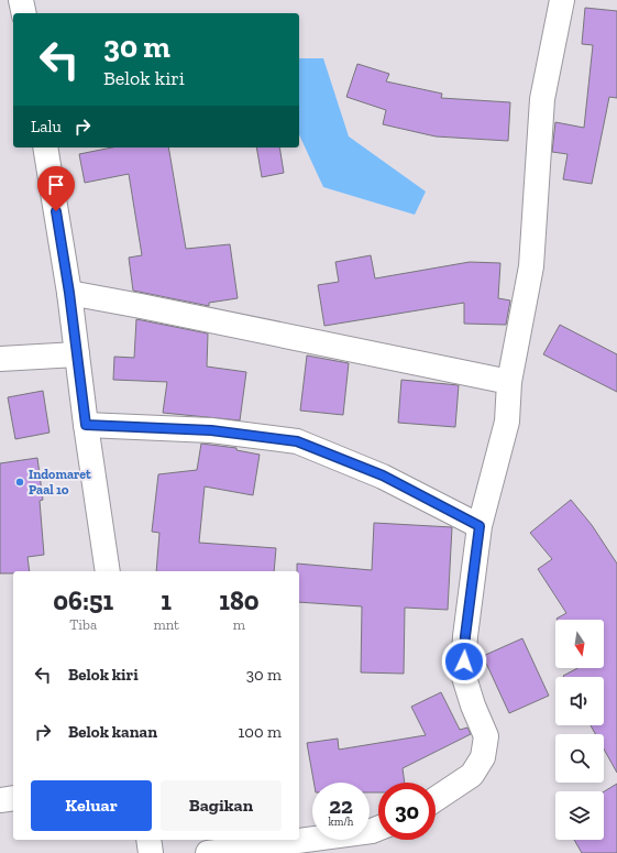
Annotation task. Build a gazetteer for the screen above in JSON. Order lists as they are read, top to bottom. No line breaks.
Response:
{"places":["Indomaret Paal 10"],"north":"bottom","page":{"turn":["30 m","Belok kiri"],"then":"Lalu","eta":["06:51","Tiba","1","mnt","180","m"],"list":[{"name":"Belok kiri","value":"30 m"},{"name":"Belok kanan","value":"100 m"}],"buttons":["Keluar","Bagikan"],"speed":"22 km/h","limit":"30"}}
